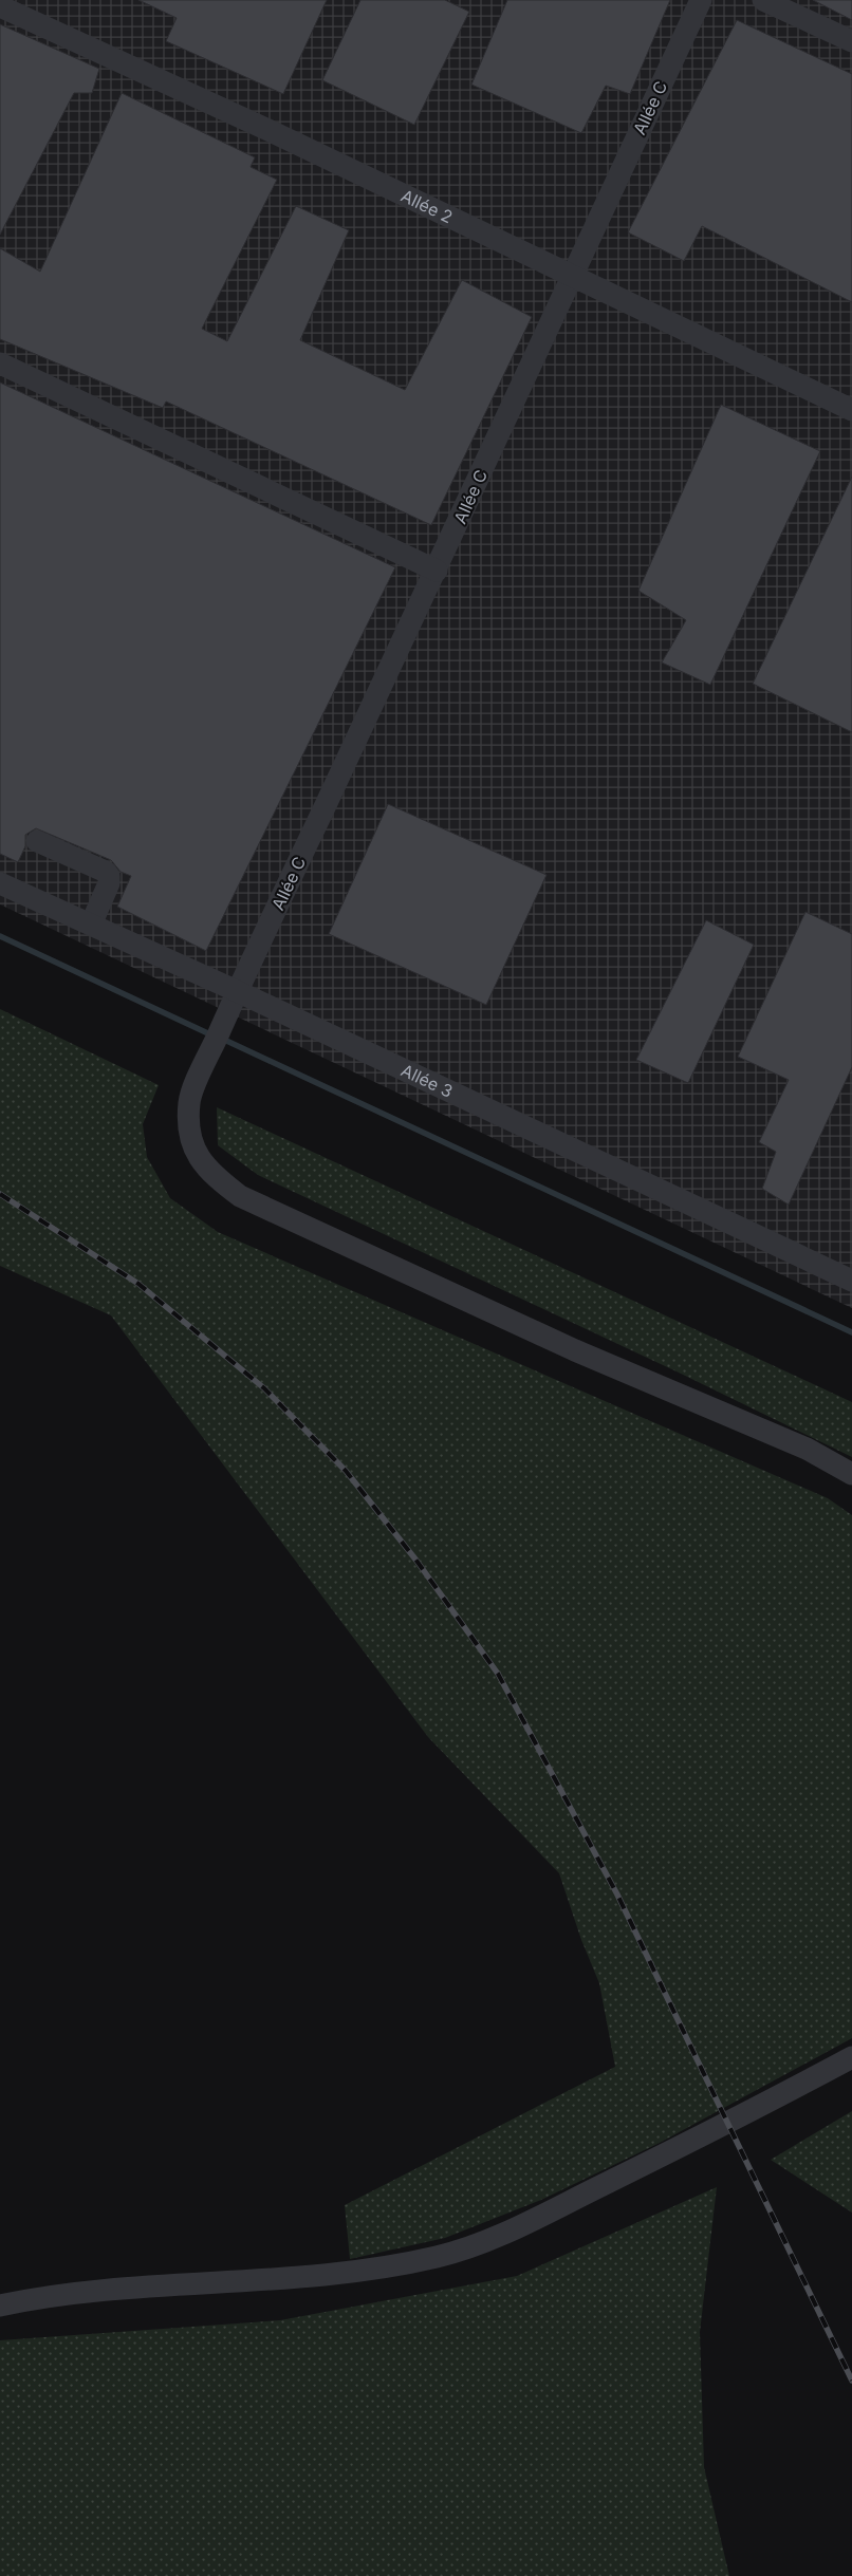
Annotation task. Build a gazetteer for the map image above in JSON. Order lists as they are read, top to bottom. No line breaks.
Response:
{"streets":{"street":["Allée C","Allée 2","Allée 3"]},"crossings":[["Allée C","Allée 2"],["Allée C","Allée 3"]]}
